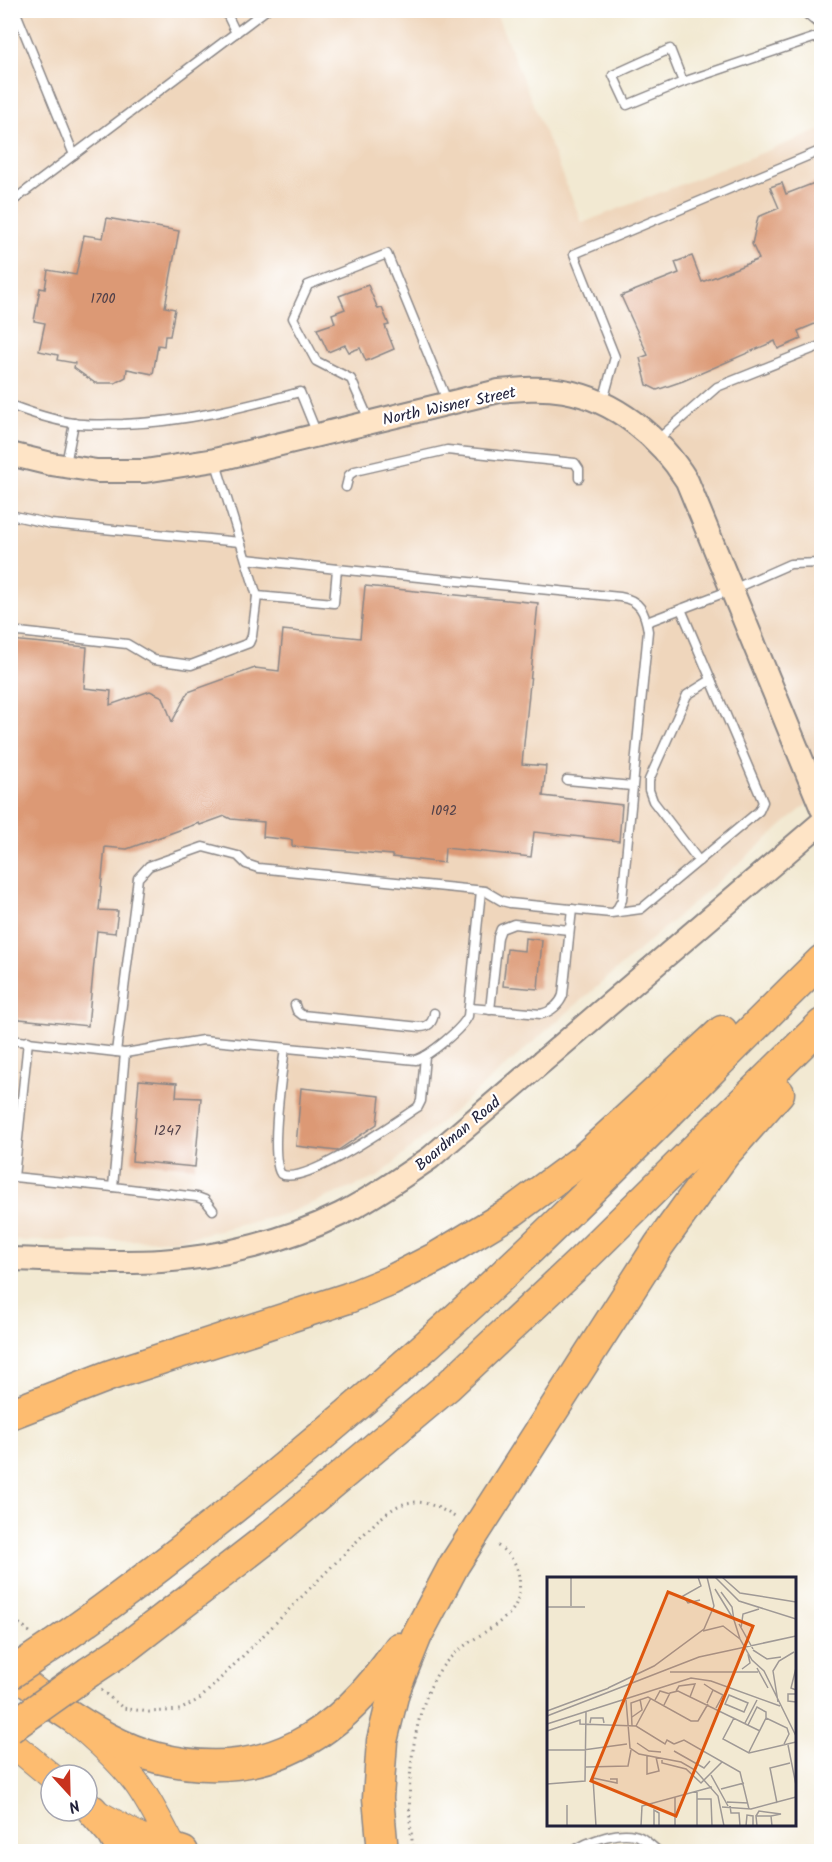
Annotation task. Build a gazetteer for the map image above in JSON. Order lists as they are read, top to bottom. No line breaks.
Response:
{"streets":{"street":["North Wisner Street","Boardman Road"]},"house_numbers":["1700","1092","1247"],"north":"bottom"}
